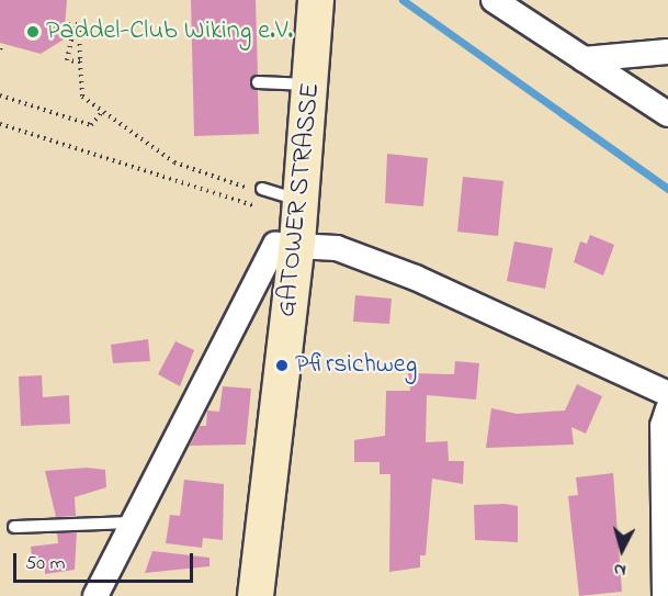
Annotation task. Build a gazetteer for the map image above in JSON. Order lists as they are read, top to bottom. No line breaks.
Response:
{"streets":{"main road":["GATOWER STRASSE"]},"places":["Paddel-Club Wiking e.V.","Pfirsichweg"],"scale_bar":"50 m","north":"bottom"}
